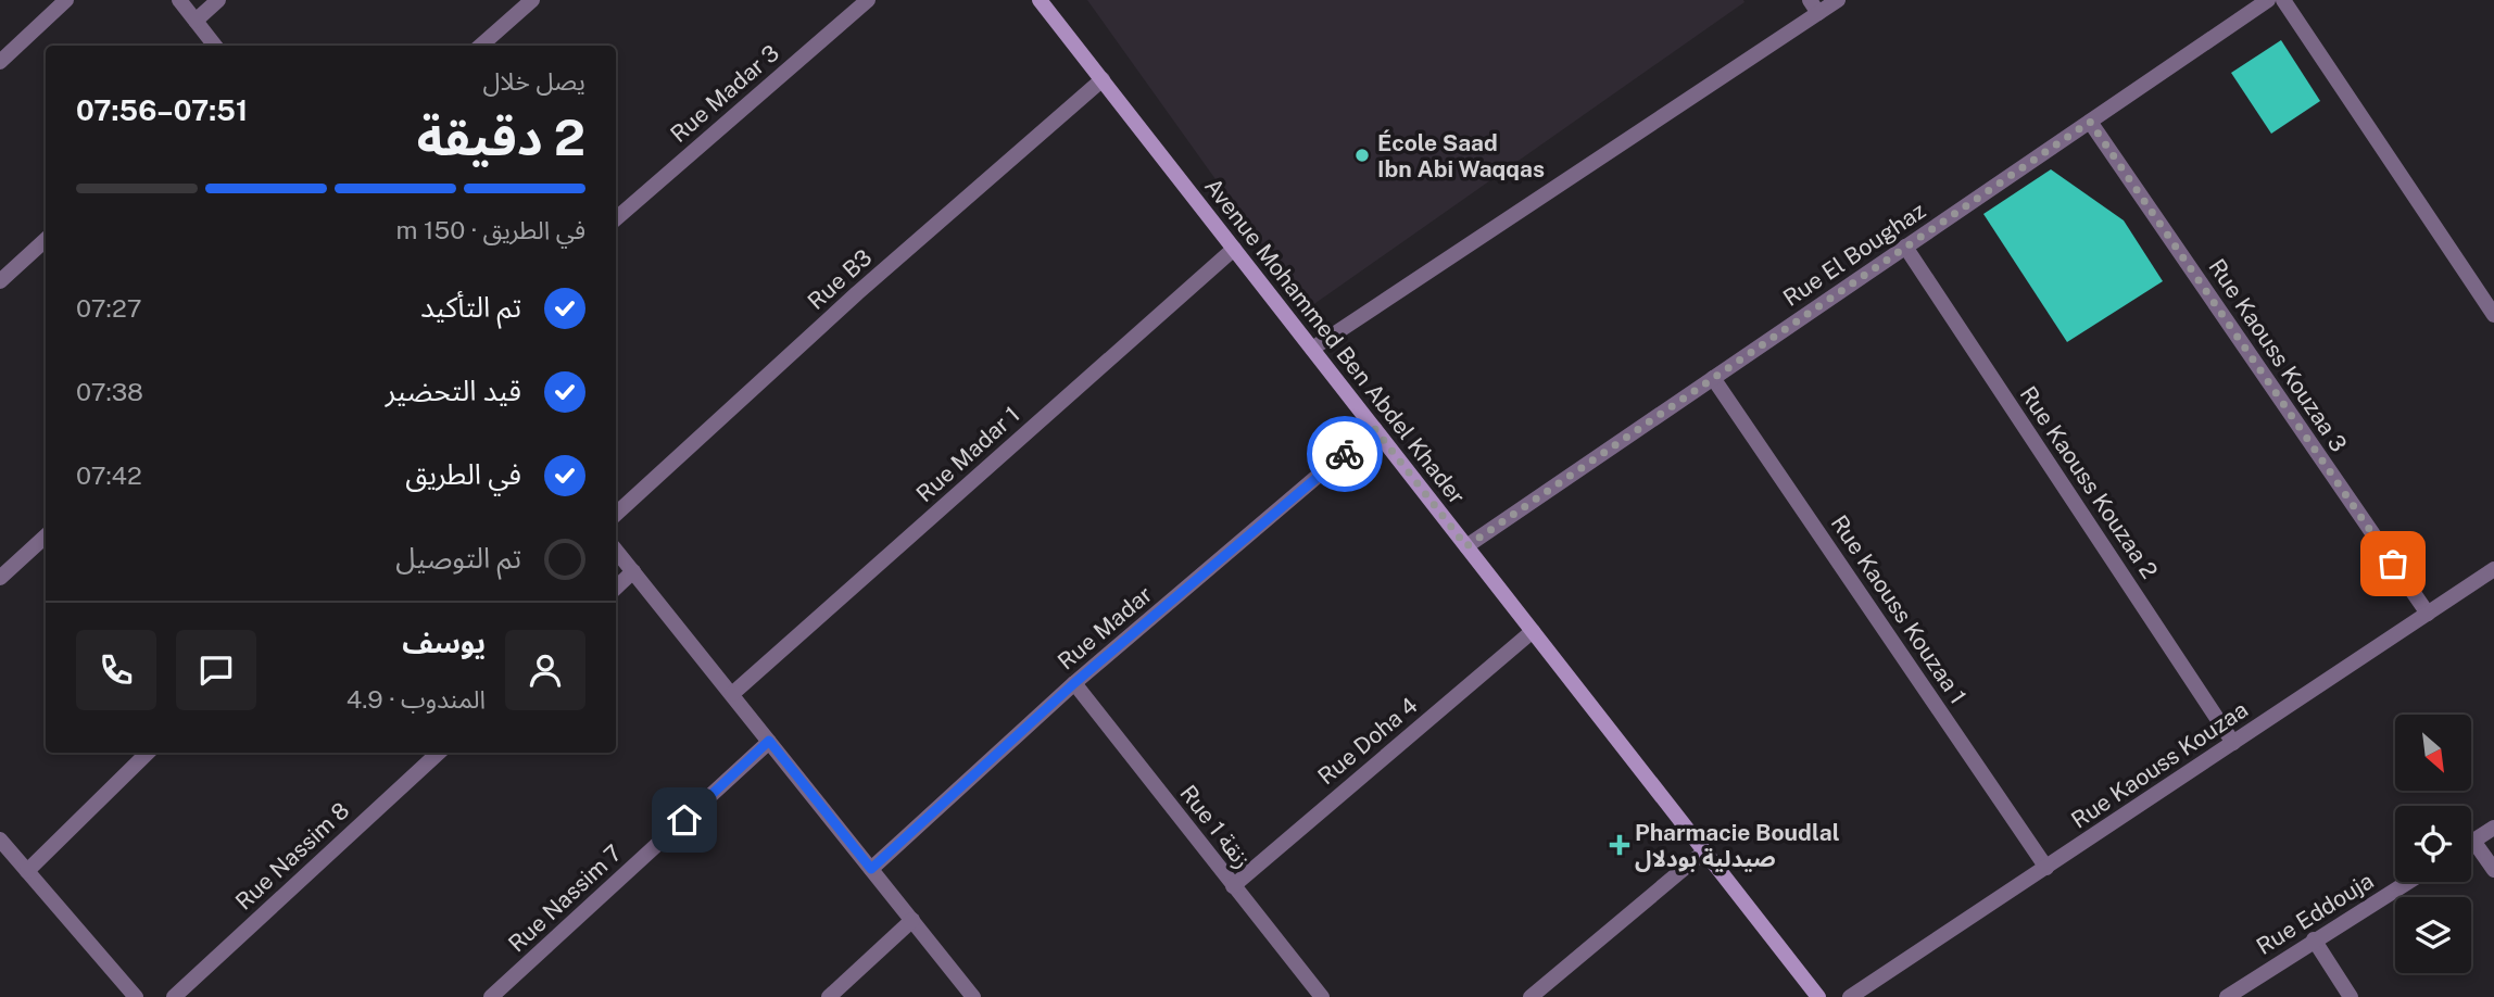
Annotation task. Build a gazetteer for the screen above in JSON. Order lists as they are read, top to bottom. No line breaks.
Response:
{"streets":{"street":["Rue Madar 3","Rue El Boughaz","Rue B3","Avenue Mohammed Ben Abdel Khader","Rue Kaouss Kouzaa 3","Rue Madar 1","Rue Kaouss Kouzaa 2","Rue Kaouss Kouzaa 1","Rue Madar","Rue Doha 4","Rue Kaouss Kouzaa","Rue 1 زنقة","Rue Nassim 8","Rue Nassim 7","Rue Eddouja"]},"crossings":[["Rue El Boughaz","Avenue Mohammed Ben Abdel Khader"],["Rue El Boughaz","Rue Kaouss Kouzaa 3"],["Rue El Boughaz","Rue Kaouss Kouzaa 2"],["Rue El Boughaz","Rue Kaouss Kouzaa 1"],["Rue B3","Avenue Mohammed Ben Abdel Khader"],["Avenue Mohammed Ben Abdel Khader","Rue Madar 1"],["Avenue Mohammed Ben Abdel Khader","Rue Madar"],["Avenue Mohammed Ben Abdel Khader","Rue Doha 4"],["Rue Kaouss Kouzaa 3","Rue Kaouss Kouzaa"],["Rue Kaouss Kouzaa 2","Rue Kaouss Kouzaa"],["Rue Kaouss Kouzaa 1","Rue Kaouss Kouzaa"],["Rue Madar","Rue 1 زنقة"],["Rue Doha 4","Rue 1 زنقة"]],"places":{"other":["École Saad Ibn Abi Waqqas"],"health":["Pharmacie Boudlal صيدلية بودلال"]},"north":"bottom right","page":{"heading":["2 دقيقة","يصل خلال","07:51–07:56"],"panel":["يوسف","المندوب · 4.9"],"bar":"في الطريق · 150 m","list":[["تم التأكيد","07:27"],["قيد التحضير","07:38"],["في الطريق","07:42"],"تم التوصيل"]}}
